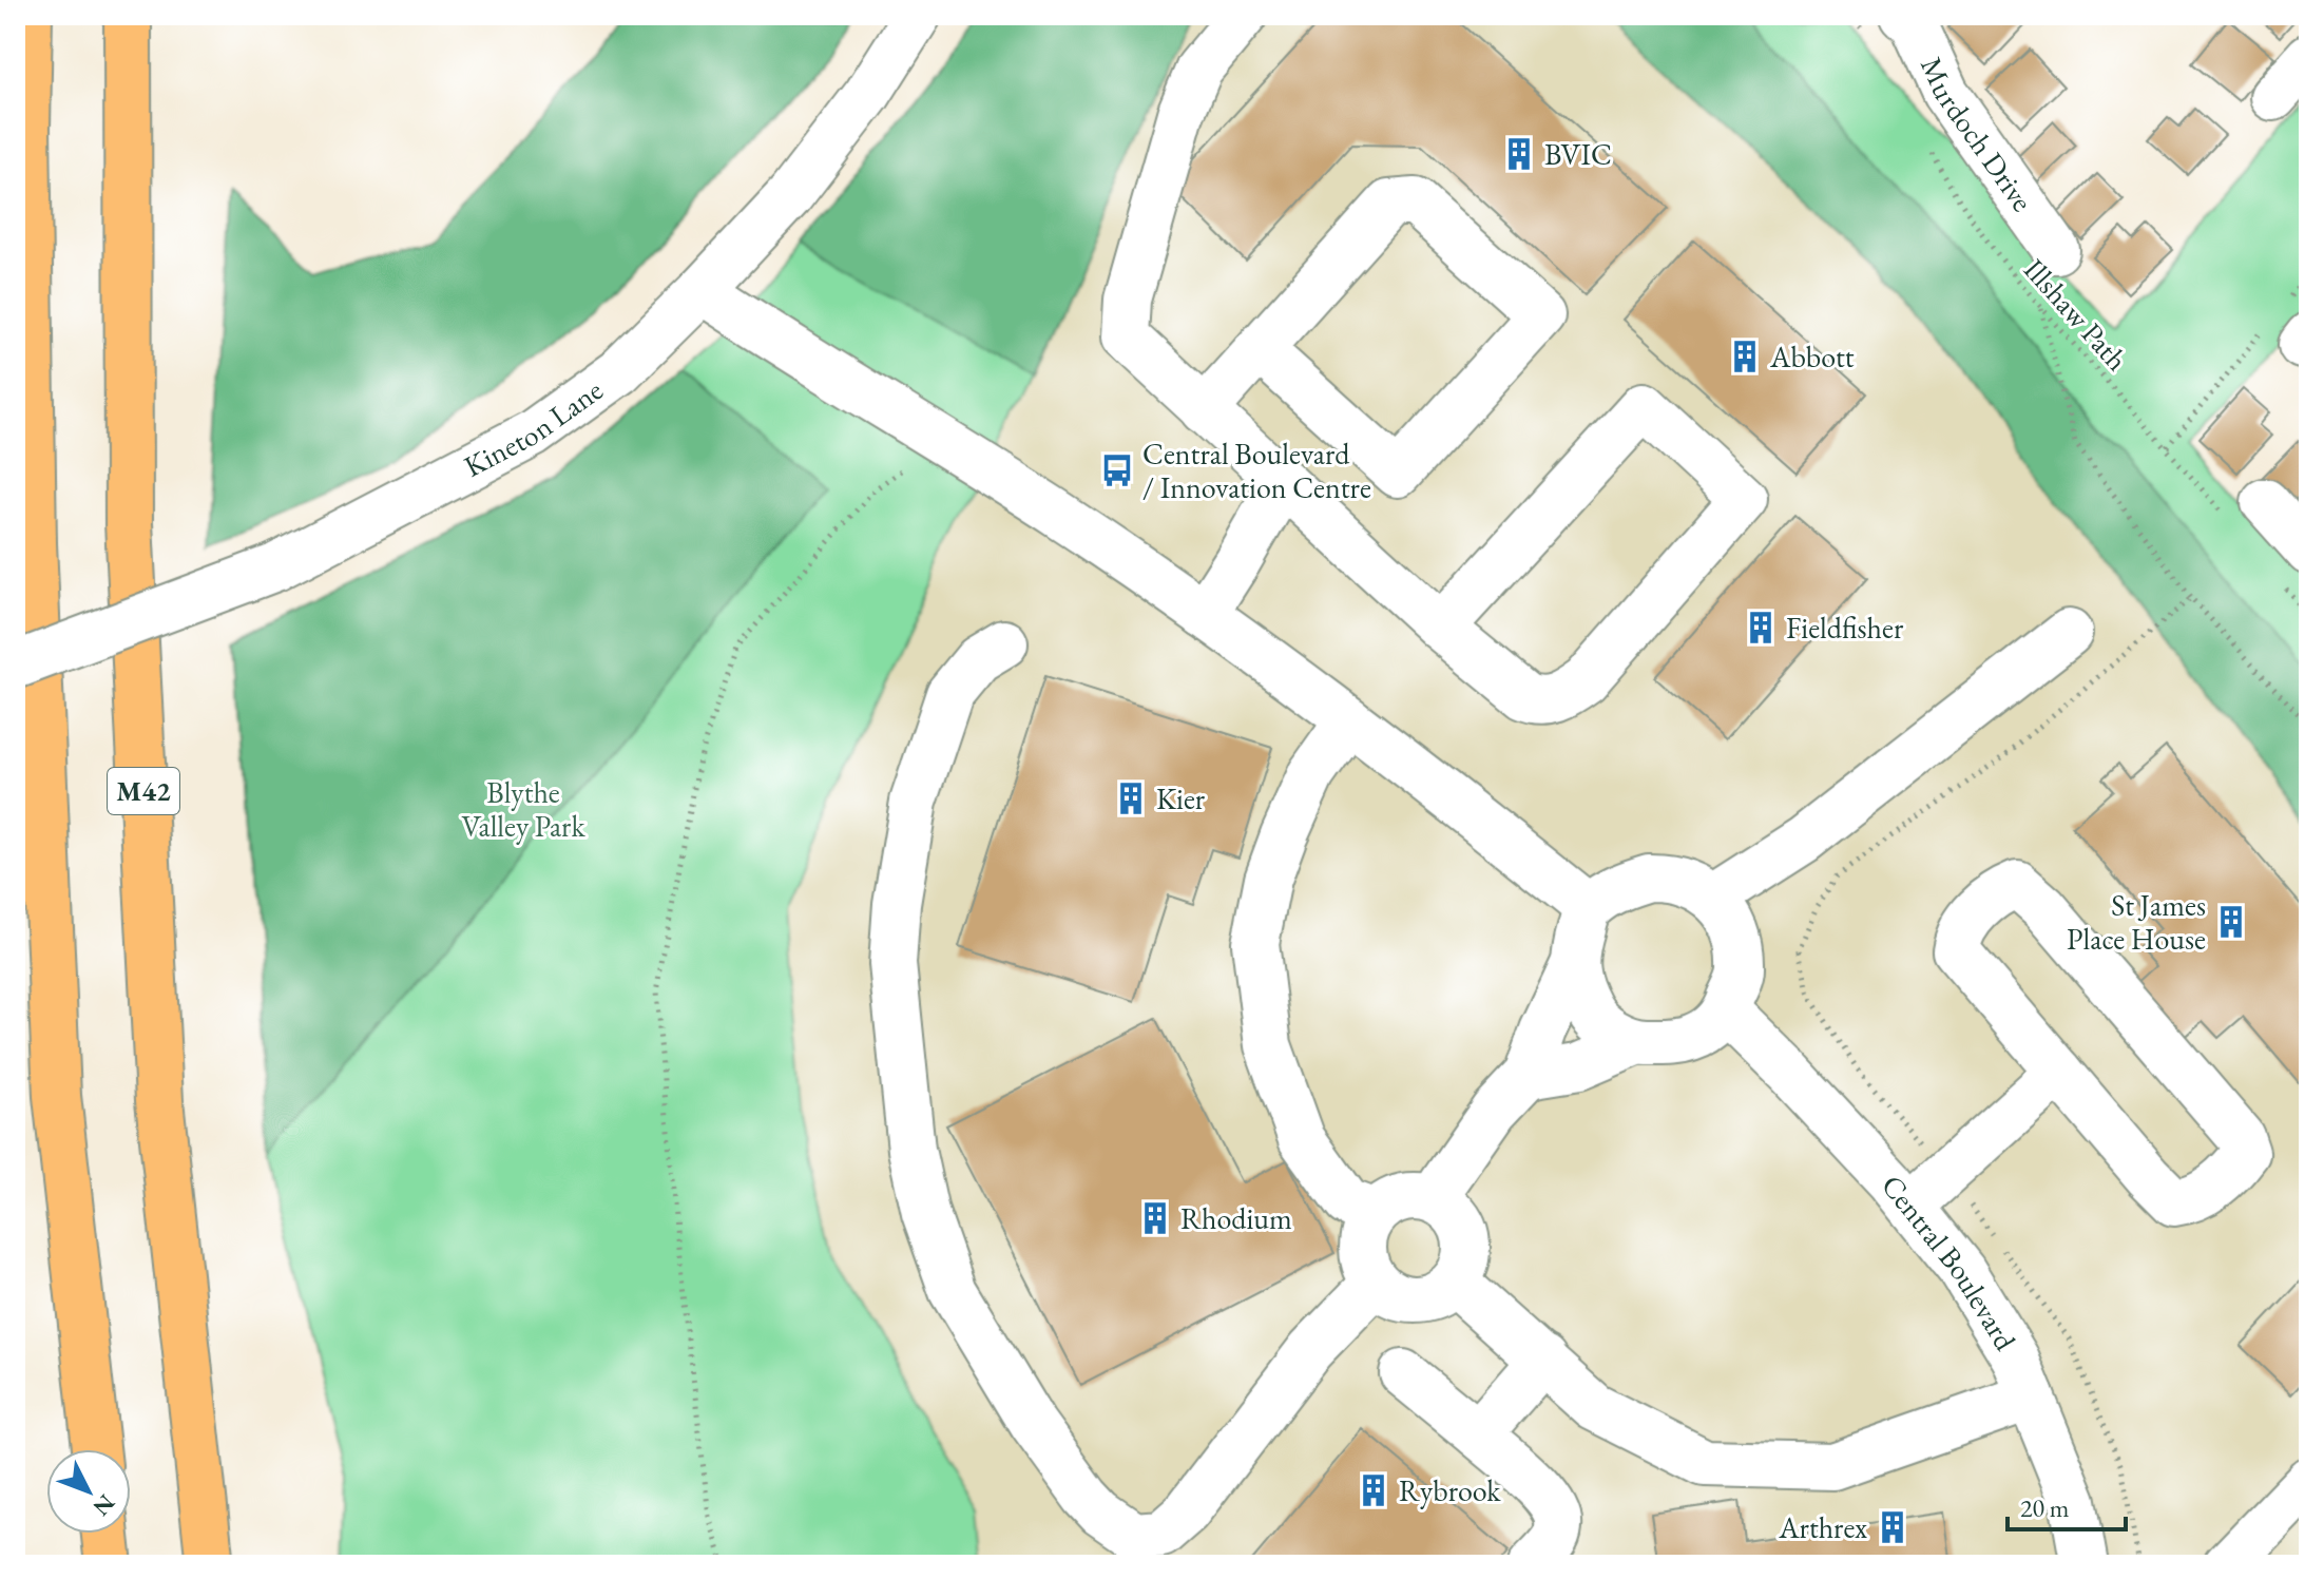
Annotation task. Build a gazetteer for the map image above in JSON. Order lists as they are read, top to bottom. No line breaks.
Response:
{"streets":{"highway":["M42"],"street":["Murdoch Drive","Kineton Lane","Central Boulevard"],"path":["Illshaw Path"]},"parks":["Blythe Valley Park"],"places":{"building":["BVIC","Abbott","Fieldfisher","Kier","St James Place House","Rhodium","Rybrook","Arthrex"],"bus stop":["Central Boulevard / Innovation Centre"]},"scale_bar":"20 m","north":"bottom right"}
